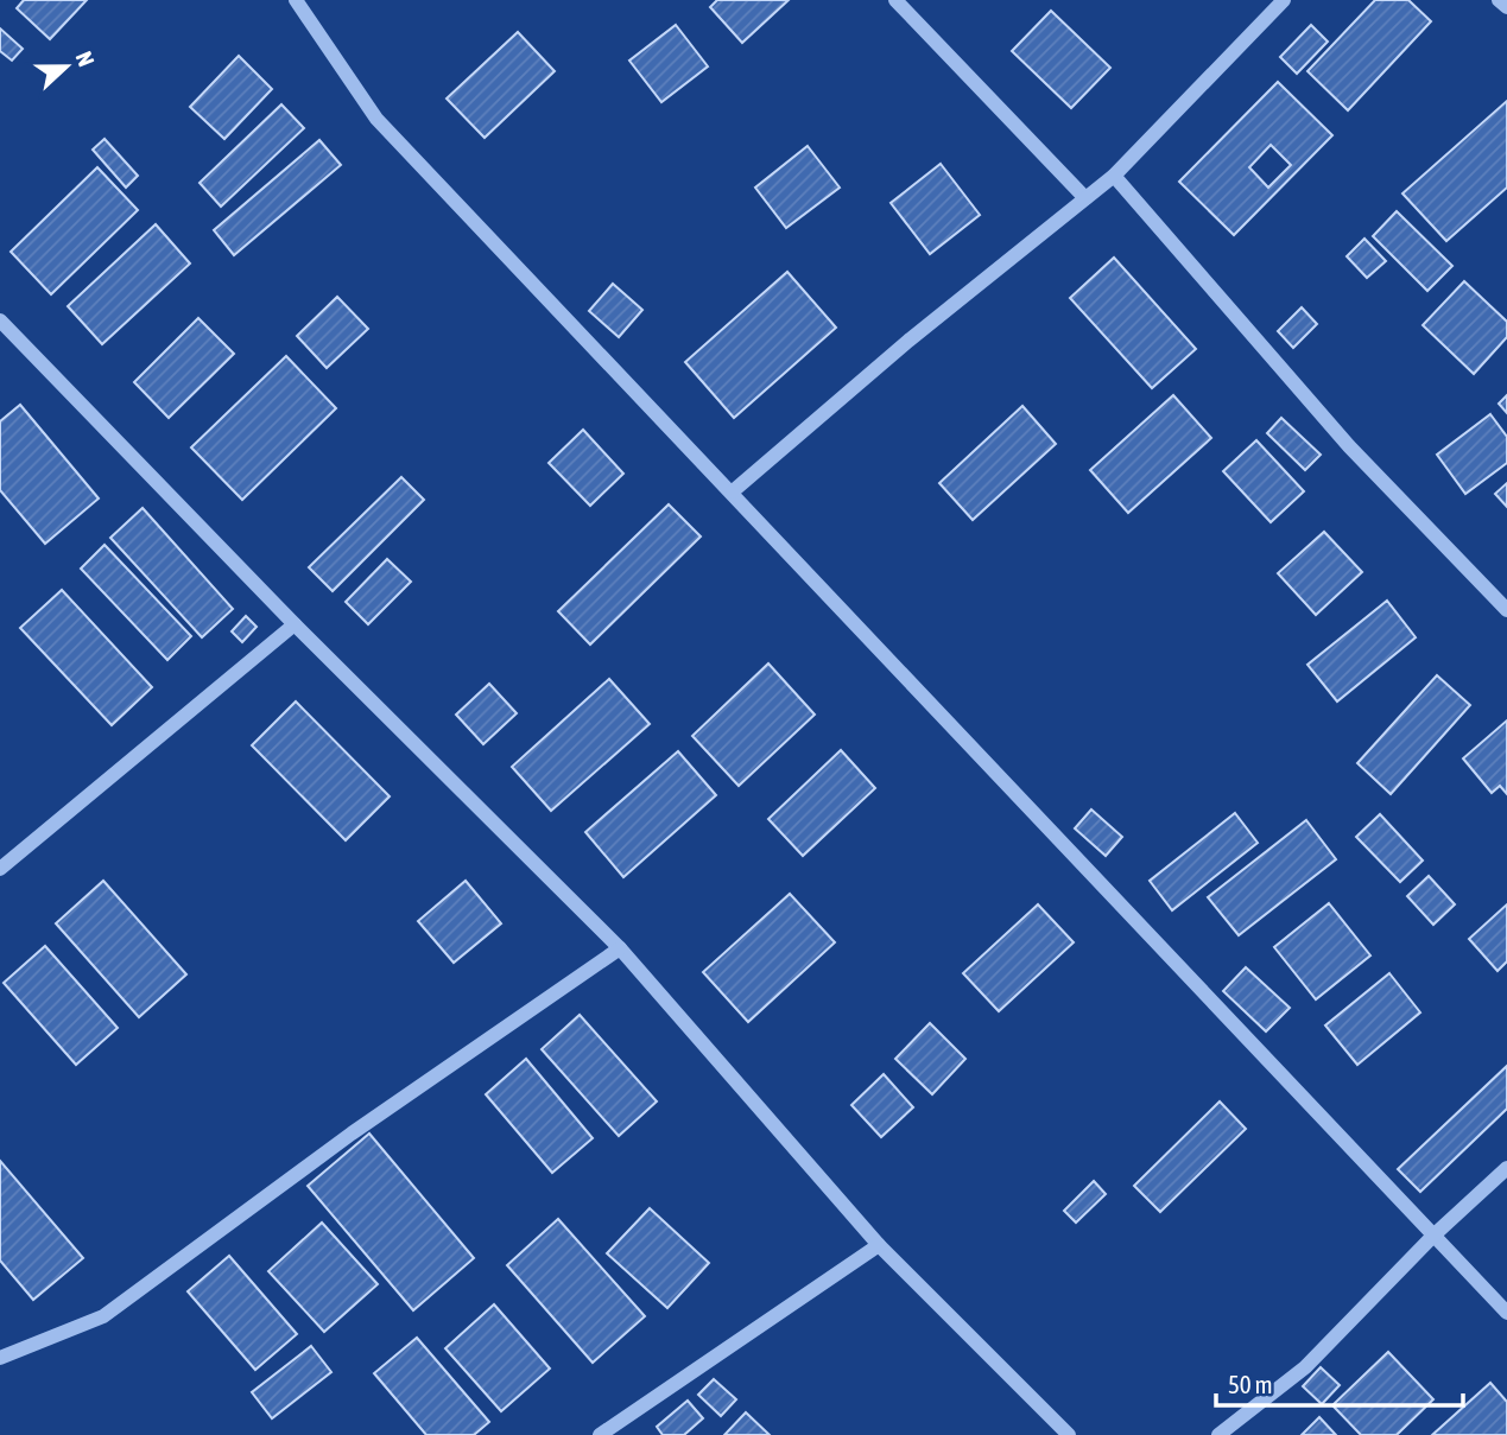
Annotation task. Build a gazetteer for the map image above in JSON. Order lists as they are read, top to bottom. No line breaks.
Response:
{"scale_bar":"50 m","north":"right"}
